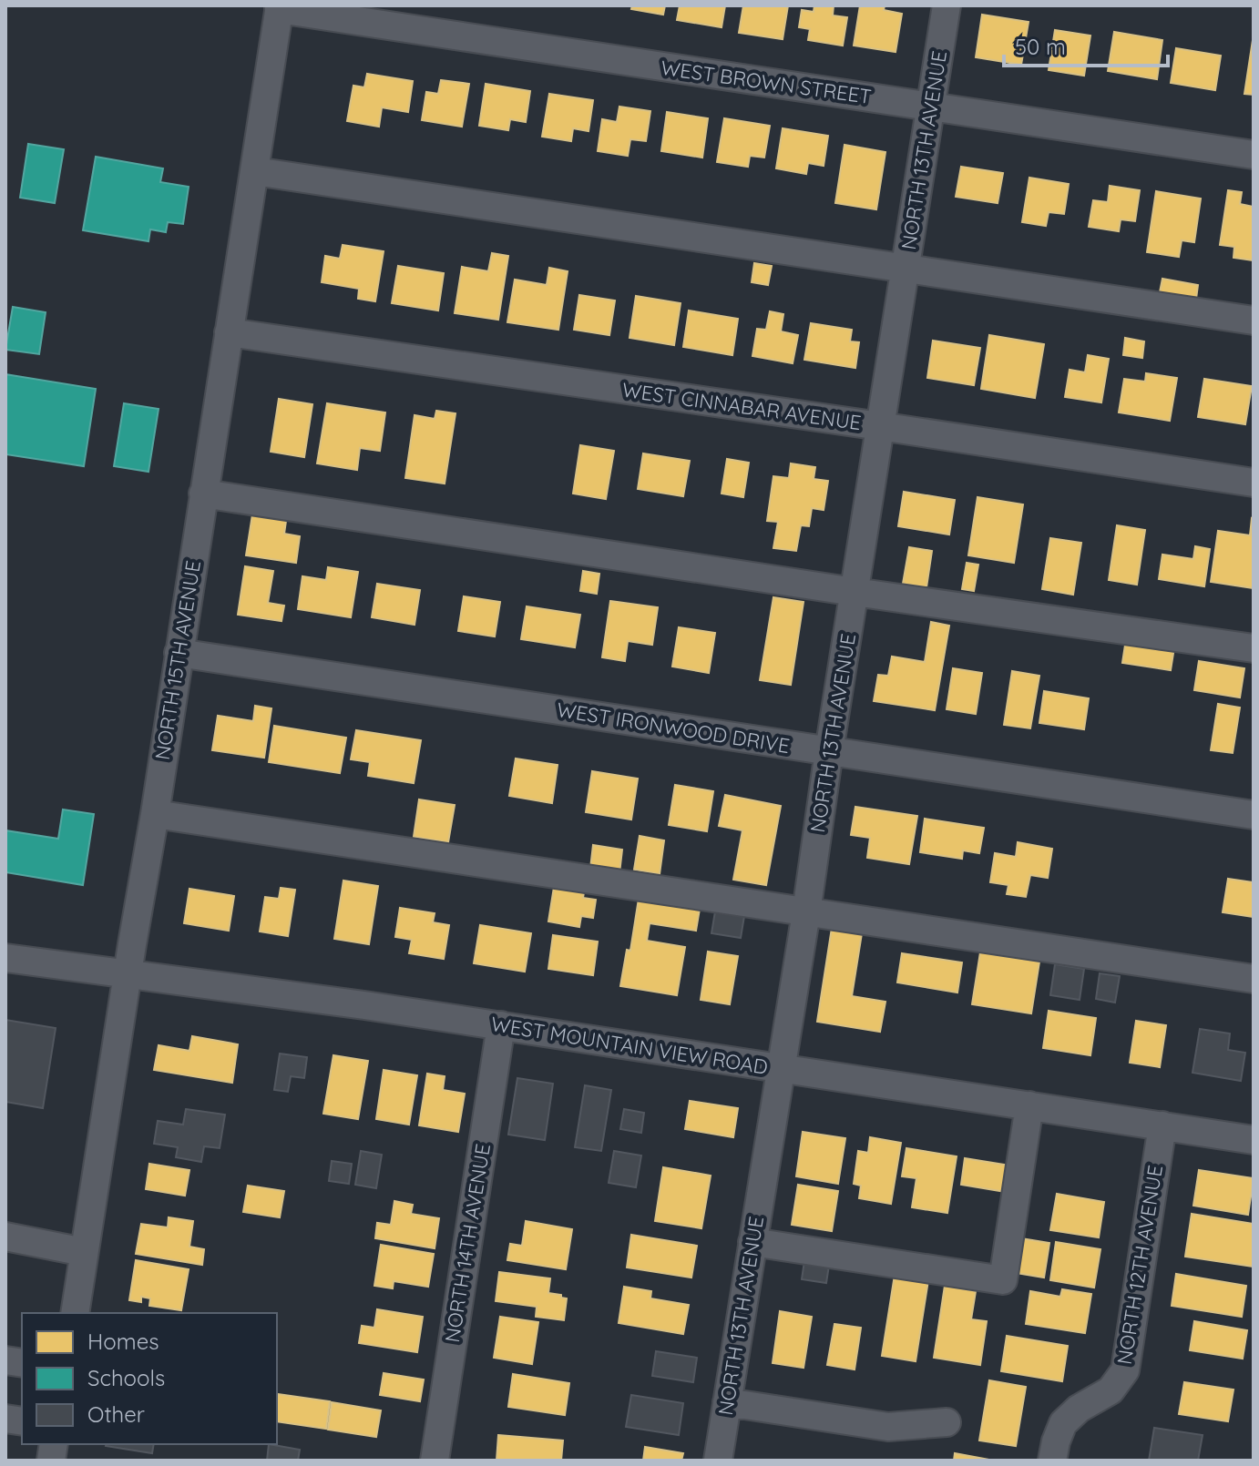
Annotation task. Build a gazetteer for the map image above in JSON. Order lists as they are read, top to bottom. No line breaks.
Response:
{"streets":{"street":["WEST BROWN STREET","NORTH 13TH AVENUE","WEST CINNABAR AVENUE","NORTH 15TH AVENUE","WEST IRONWOOD DRIVE","WEST MOUNTAIN VIEW ROAD","NORTH 14TH AVENUE","NORTH 12TH AVENUE"]},"crossings":[["WEST BROWN STREET","NORTH 13TH AVENUE"],["WEST BROWN STREET","NORTH 15TH AVENUE"],["NORTH 13TH AVENUE","WEST CINNABAR AVENUE"],["NORTH 13TH AVENUE","WEST IRONWOOD DRIVE"],["NORTH 13TH AVENUE","WEST MOUNTAIN VIEW ROAD"],["WEST CINNABAR AVENUE","NORTH 15TH AVENUE"],["NORTH 15TH AVENUE","WEST IRONWOOD DRIVE"],["NORTH 15TH AVENUE","WEST MOUNTAIN VIEW ROAD"],["WEST MOUNTAIN VIEW ROAD","NORTH 14TH AVENUE"],["WEST MOUNTAIN VIEW ROAD","NORTH 12TH AVENUE"]],"legend":["Homes","Schools","Other"],"scale_bar":"50 m"}
